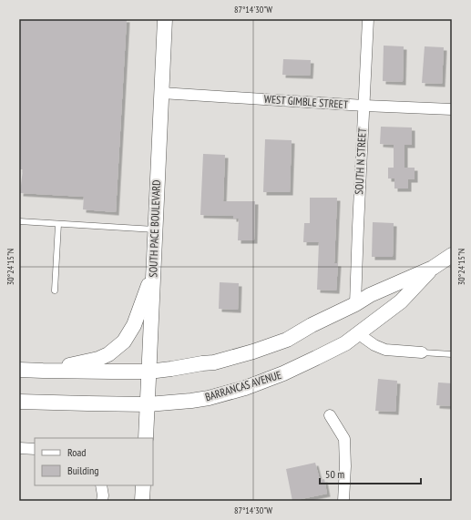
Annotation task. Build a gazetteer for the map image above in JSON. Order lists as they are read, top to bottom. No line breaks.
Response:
{"streets":{"main road":["SOUTH PACE BOULEVARD","BARRANCAS AVENUE"],"street":["WEST GIMBLE STREET","SOUTH N STREET"]},"crossings":[["WEST GIMBLE STREET","SOUTH N STREET"],["WEST GIMBLE STREET","SOUTH PACE BOULEVARD"],["SOUTH N STREET","BARRANCAS AVENUE"],["SOUTH PACE BOULEVARD","BARRANCAS AVENUE"]],"legend":["Road","Building"],"scale_bar":"50 m","coordinates":["87°14'30\"W","30°24'15\"N"]}
